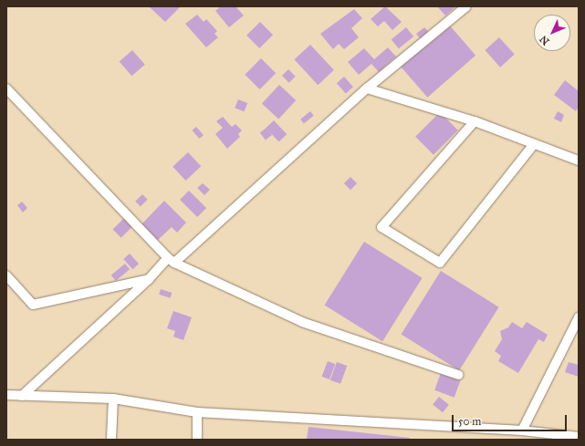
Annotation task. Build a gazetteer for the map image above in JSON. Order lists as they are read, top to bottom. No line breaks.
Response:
{"scale_bar":"50 m","north":"bottom left"}
